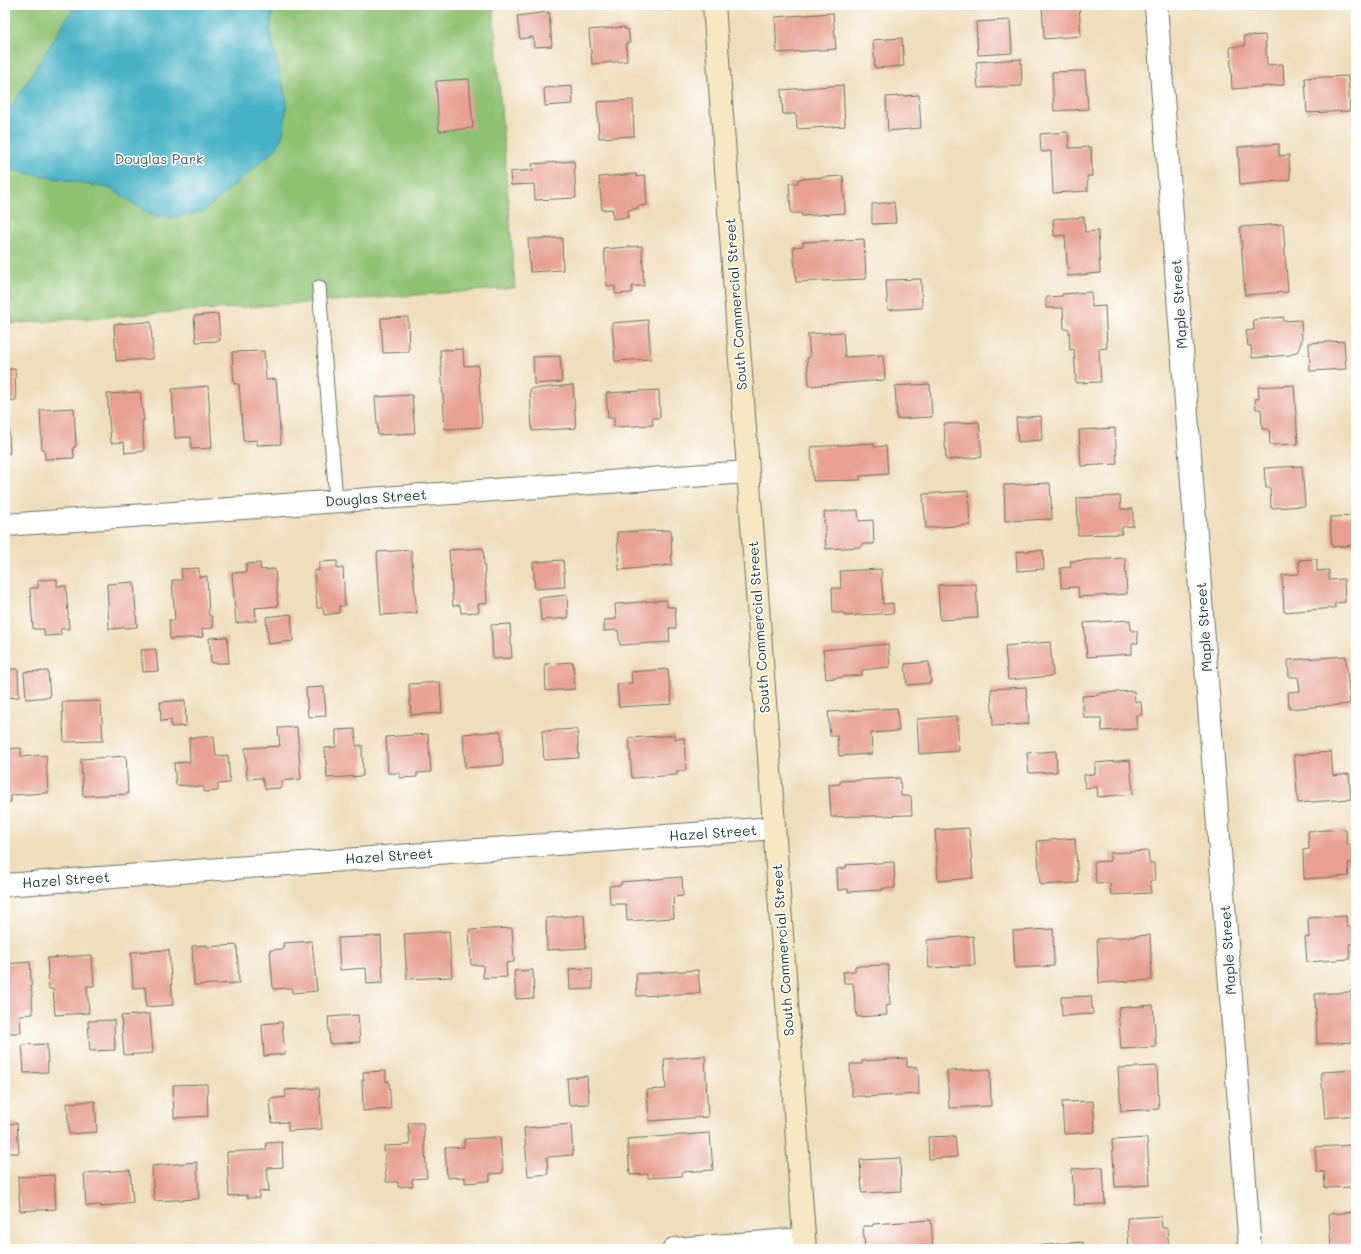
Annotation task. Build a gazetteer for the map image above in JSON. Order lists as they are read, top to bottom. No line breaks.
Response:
{"streets":{"main road":["South Commercial Street"],"street":["Maple Street","Douglas Street","Hazel Street"]},"crossings":[["South Commercial Street","Douglas Street"],["South Commercial Street","Hazel Street"]],"parks":["Douglas Park"]}
